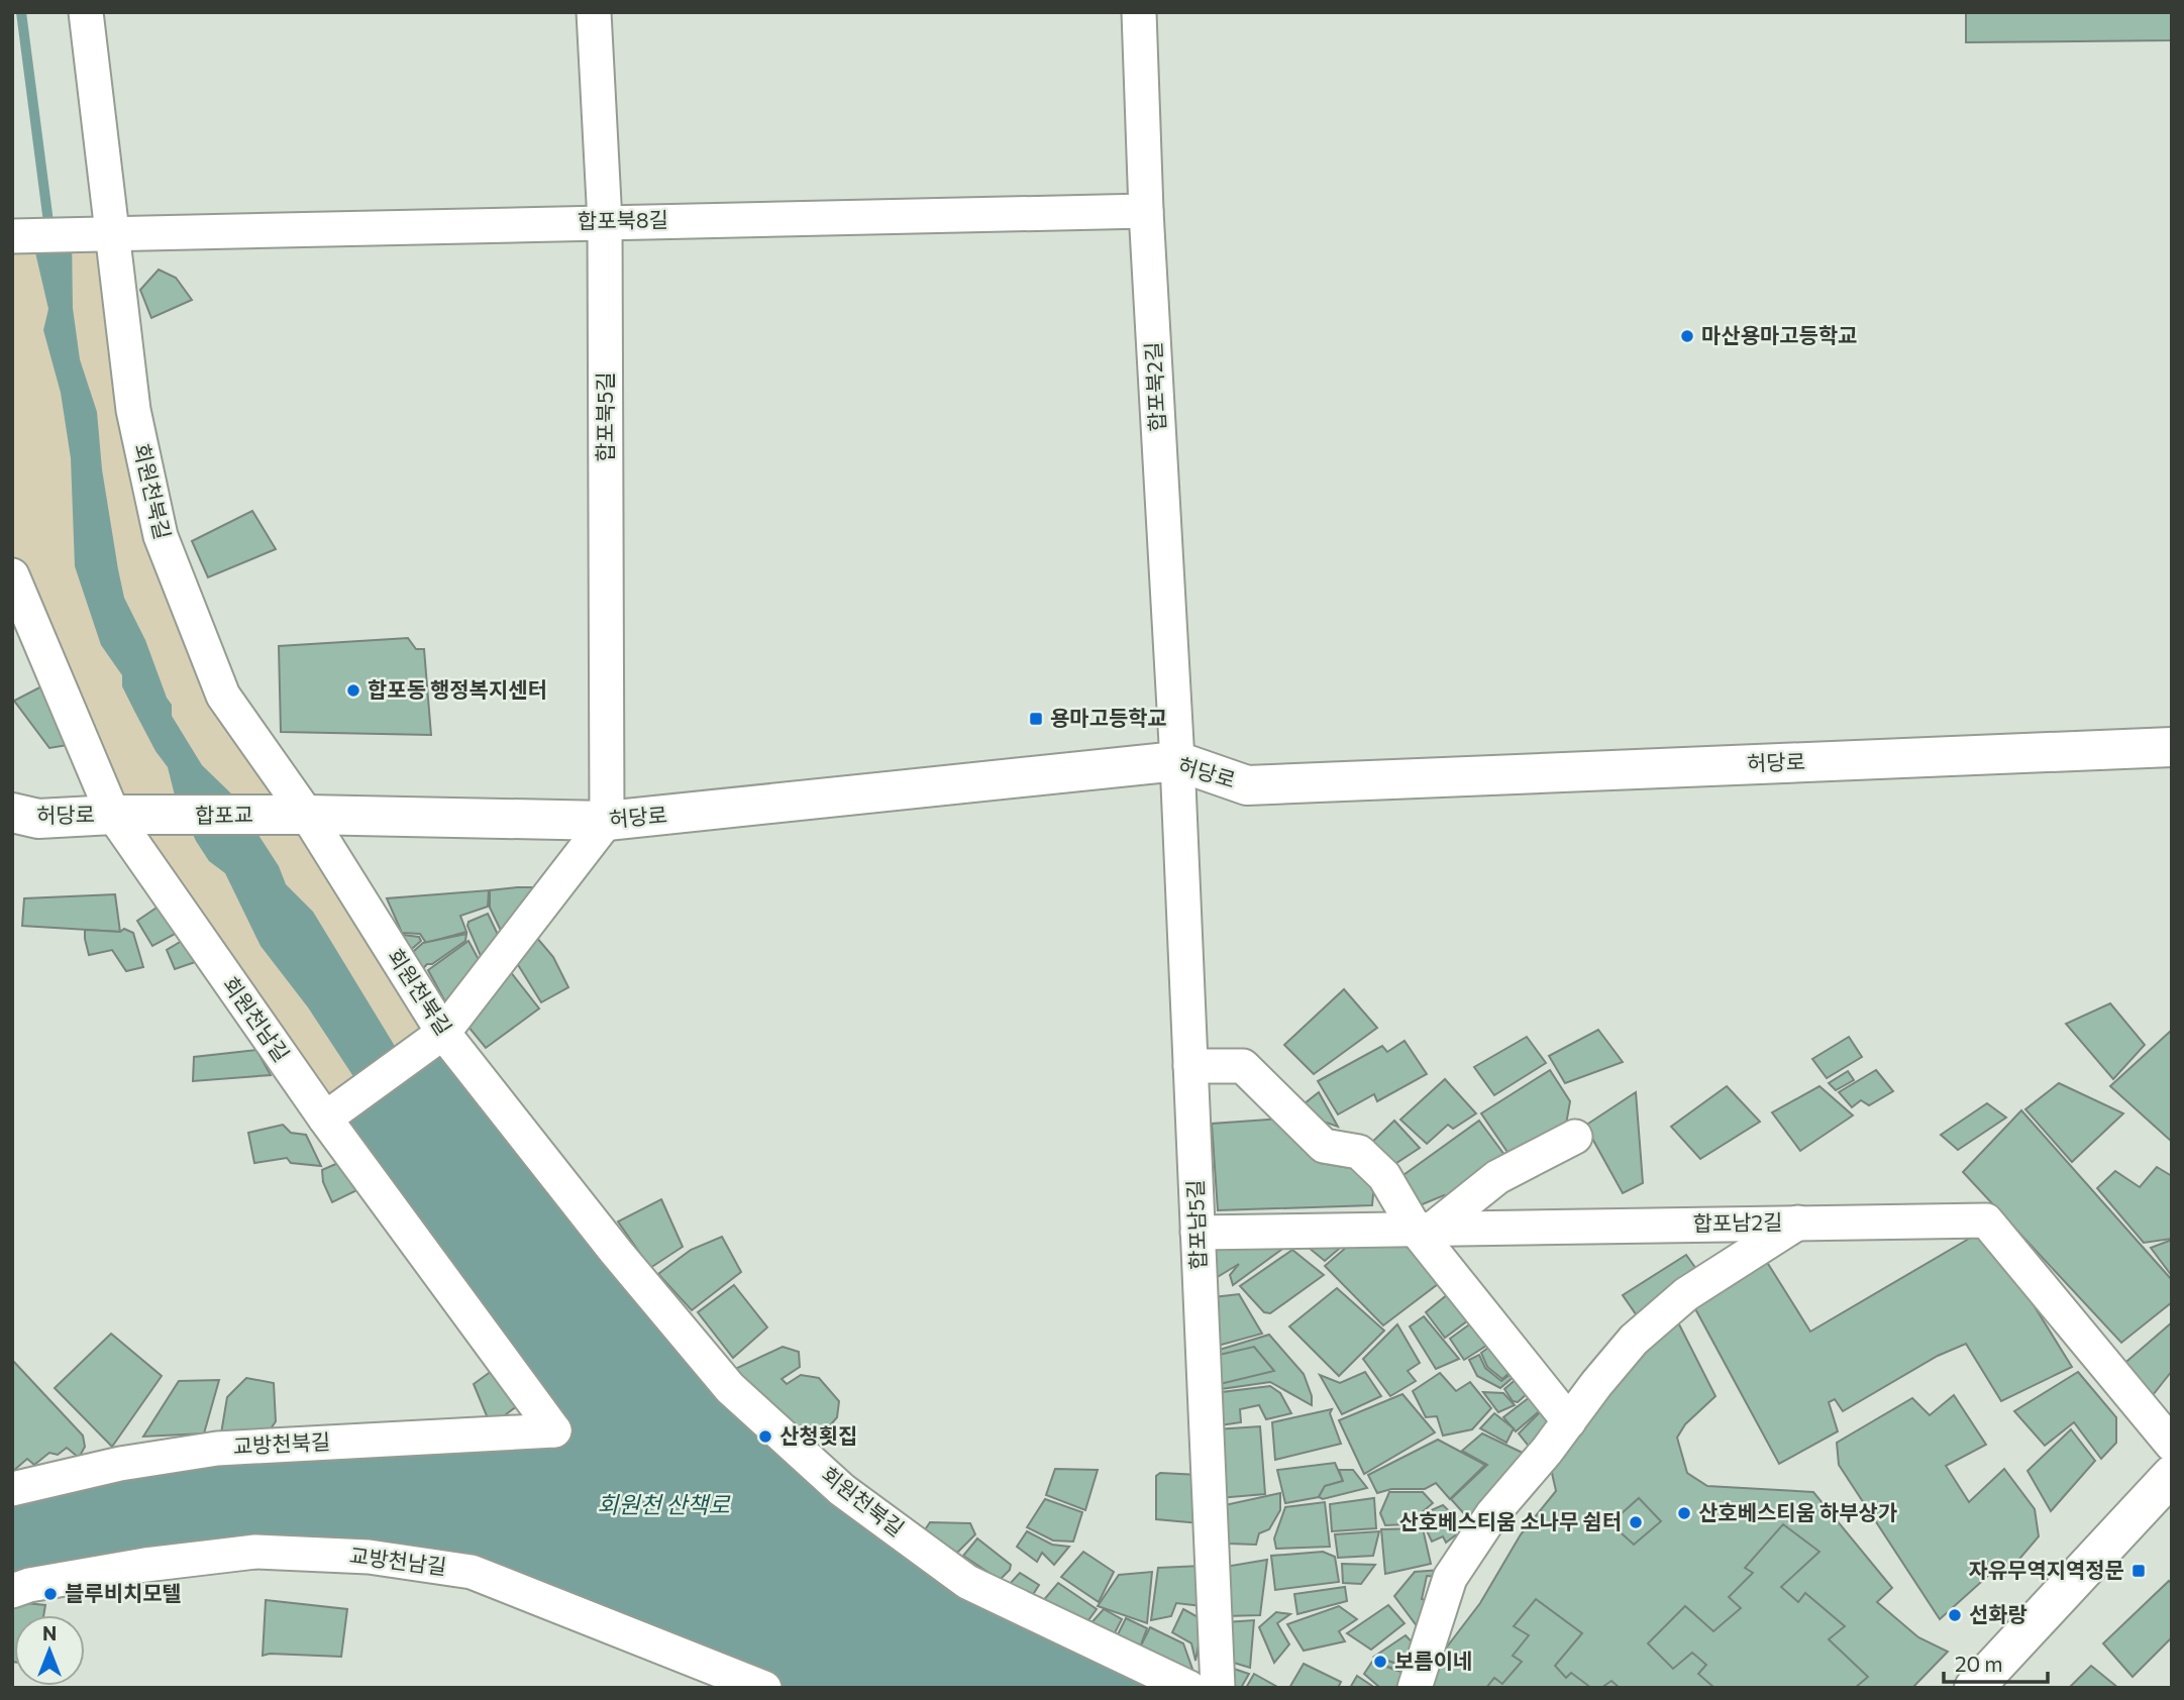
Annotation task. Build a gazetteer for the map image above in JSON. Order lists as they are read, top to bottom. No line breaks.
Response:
{"streets":{"main road":["허당로","합포교"],"street":["합포북8길","합포북2길","합포북5길","회원천북길","회원천남길","합포남2길","합포남5길","교방천북길","교방천남길"]},"crossings":[["합포북8길","합포북2길"],["합포북8길","합포북5길"],["합포북8길","회원천북길"],["합포북2길","허당로"],["합포북2길","합포남5길"],["합포북5길","허당로"],["회원천북길","허당로"],["회원천북길","합포교"],["허당로","합포교"],["허당로","회원천남길"],["허당로","합포남5길"],["회원천남길","교방천북길"],["합포남2길","합포남5길"]],"water":["회원천 산책로"],"places":{"other":["마산용마고등학교","합포동 행정복지센터","산청횟집","산호베스티움 하부상가","산호베스티움 소나무 쉼터","블루비치모텔","선화랑","보름이네"],"transit":["용마고등학교","자유무역지역정문"]},"scale_bar":"20 m","north":"top"}
